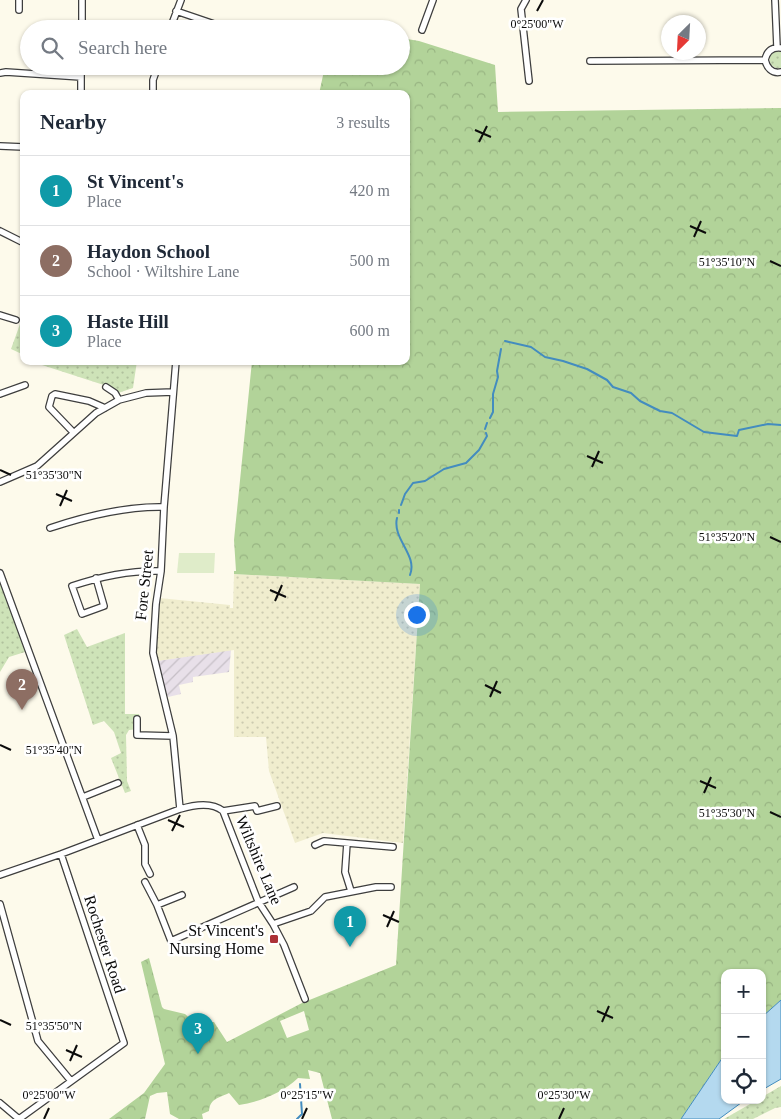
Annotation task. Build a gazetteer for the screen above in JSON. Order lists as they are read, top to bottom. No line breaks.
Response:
{"streets":{"street":["Fore Street","Wiltshire Lane","Rochester Road"]},"crossings":[["Fore Street","Wiltshire Lane"],["Wiltshire Lane","Rochester Road"]],"places":{"transit":["St Vincent's Nursing Home"]},"north":"bottom left","page":{"search":"Search here","heading":["Nearby","3 results"],"list":[{"mark":"1","name":"St Vincent's","note":"Place","value":"420 m"},{"mark":"2","name":"Haydon School","note":"School · Wiltshire Lane","value":"500 m"},{"mark":"3","name":"Haste Hill","note":"Place","value":"600 m"}],"pins":["2","1","3"],"map_buttons":["+","−"]},"coordinates":["0°25'00\"W","51°35'10\"N","51°35'30\"N","51°35'20\"N","51°35'40\"N","51°35'50\"N","0°25'15\"W","0°25'30\"W"]}
